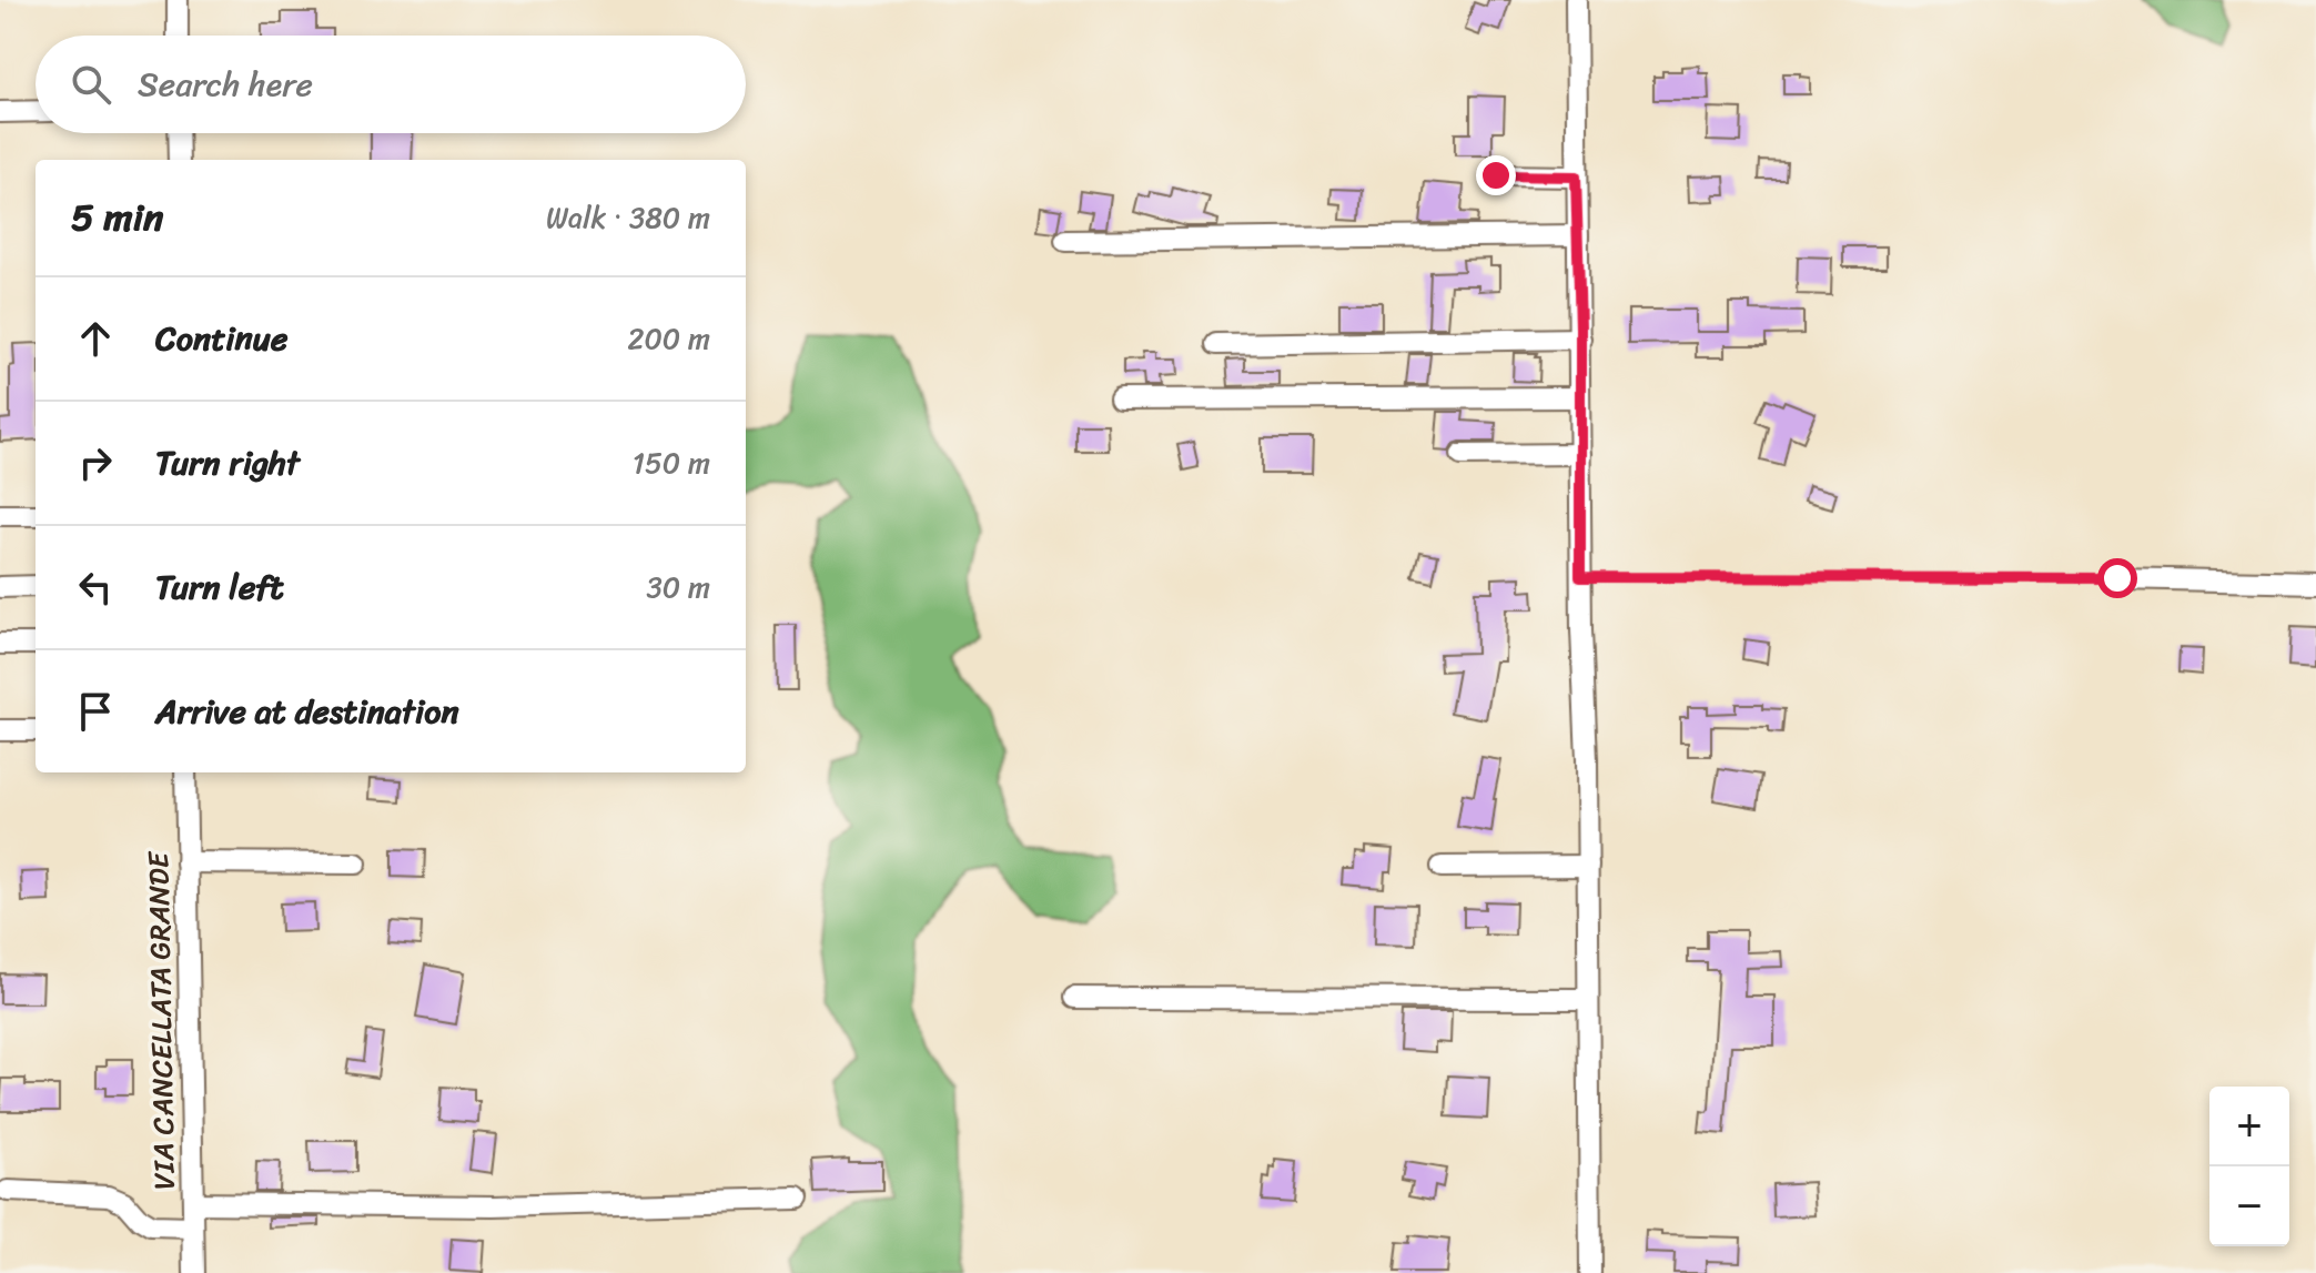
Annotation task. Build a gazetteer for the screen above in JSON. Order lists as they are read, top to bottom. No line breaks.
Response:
{"streets":{"street":["VIA CANCELLATA GRANDE"]},"page":{"search":"Search here","heading":["5 min","Walk · 380 m"],"list":[["Continue","200 m"],["Turn right","150 m"],["Turn left","30 m"],"Arrive at destination"],"map_buttons":["+","−"]}}
